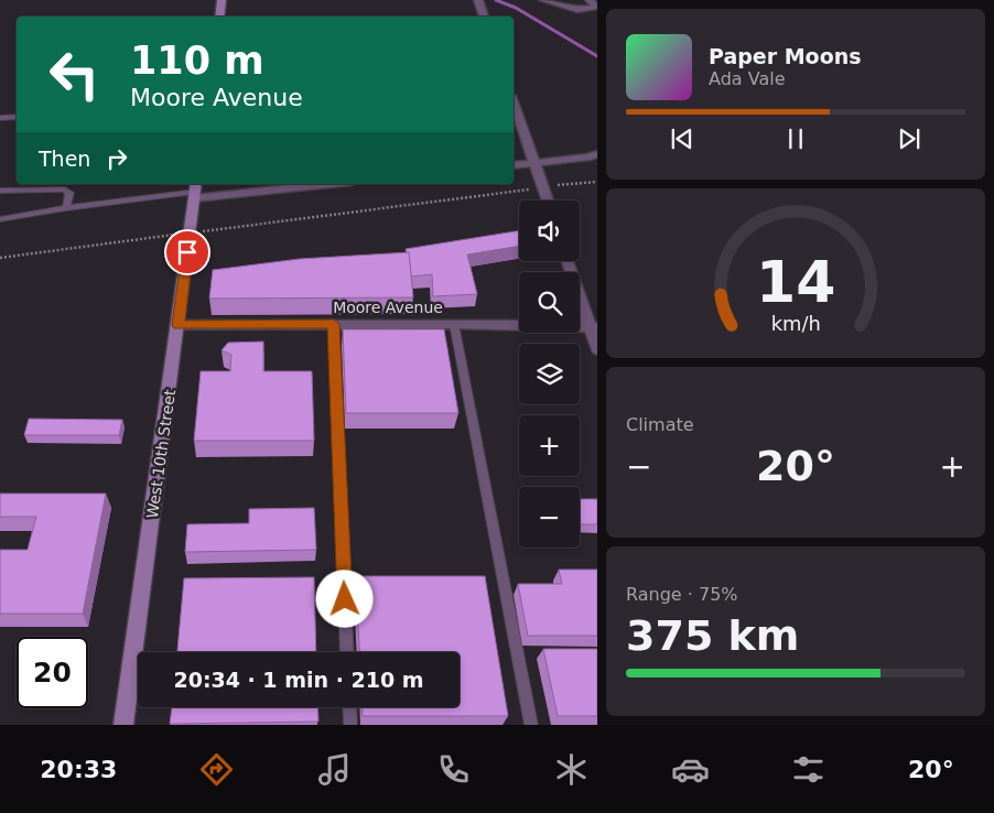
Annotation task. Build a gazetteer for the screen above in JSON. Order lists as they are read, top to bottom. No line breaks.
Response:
{"streets":{"main road":["West 10th Street"],"street":["Moore Avenue"]},"crossings":[["Moore Avenue","West 10th Street"]],"page":{"turn":["110 m","Moore Avenue"],"song":["Paper Moons","Ada Vale"],"then":"Then","map_buttons":["+","−"],"tile":["Climate",["Range · 75%","375 km"]],"heat":["−","20°","+"],"limit":"20","trip":"20:34 · 1 min · 210 m","tabs":["20:33","20°"],"gauge":["14","km/h"]}}
